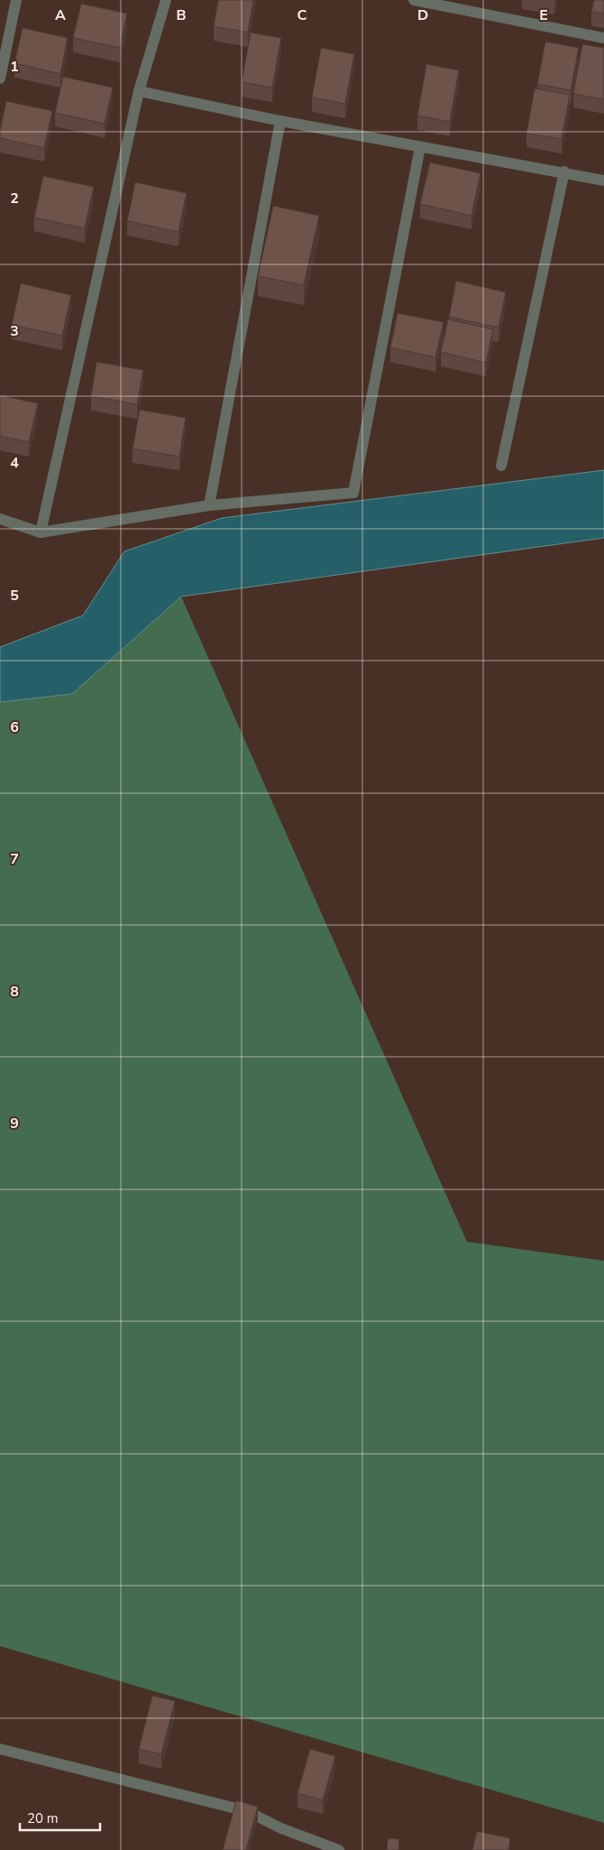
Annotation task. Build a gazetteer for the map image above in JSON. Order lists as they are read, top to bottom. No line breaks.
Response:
{"scale_bar":"20 m","grid":{"columns":["A","B","C","D","E"],"rows":["1","2","3","4","5","6","7","8","9"]}}
